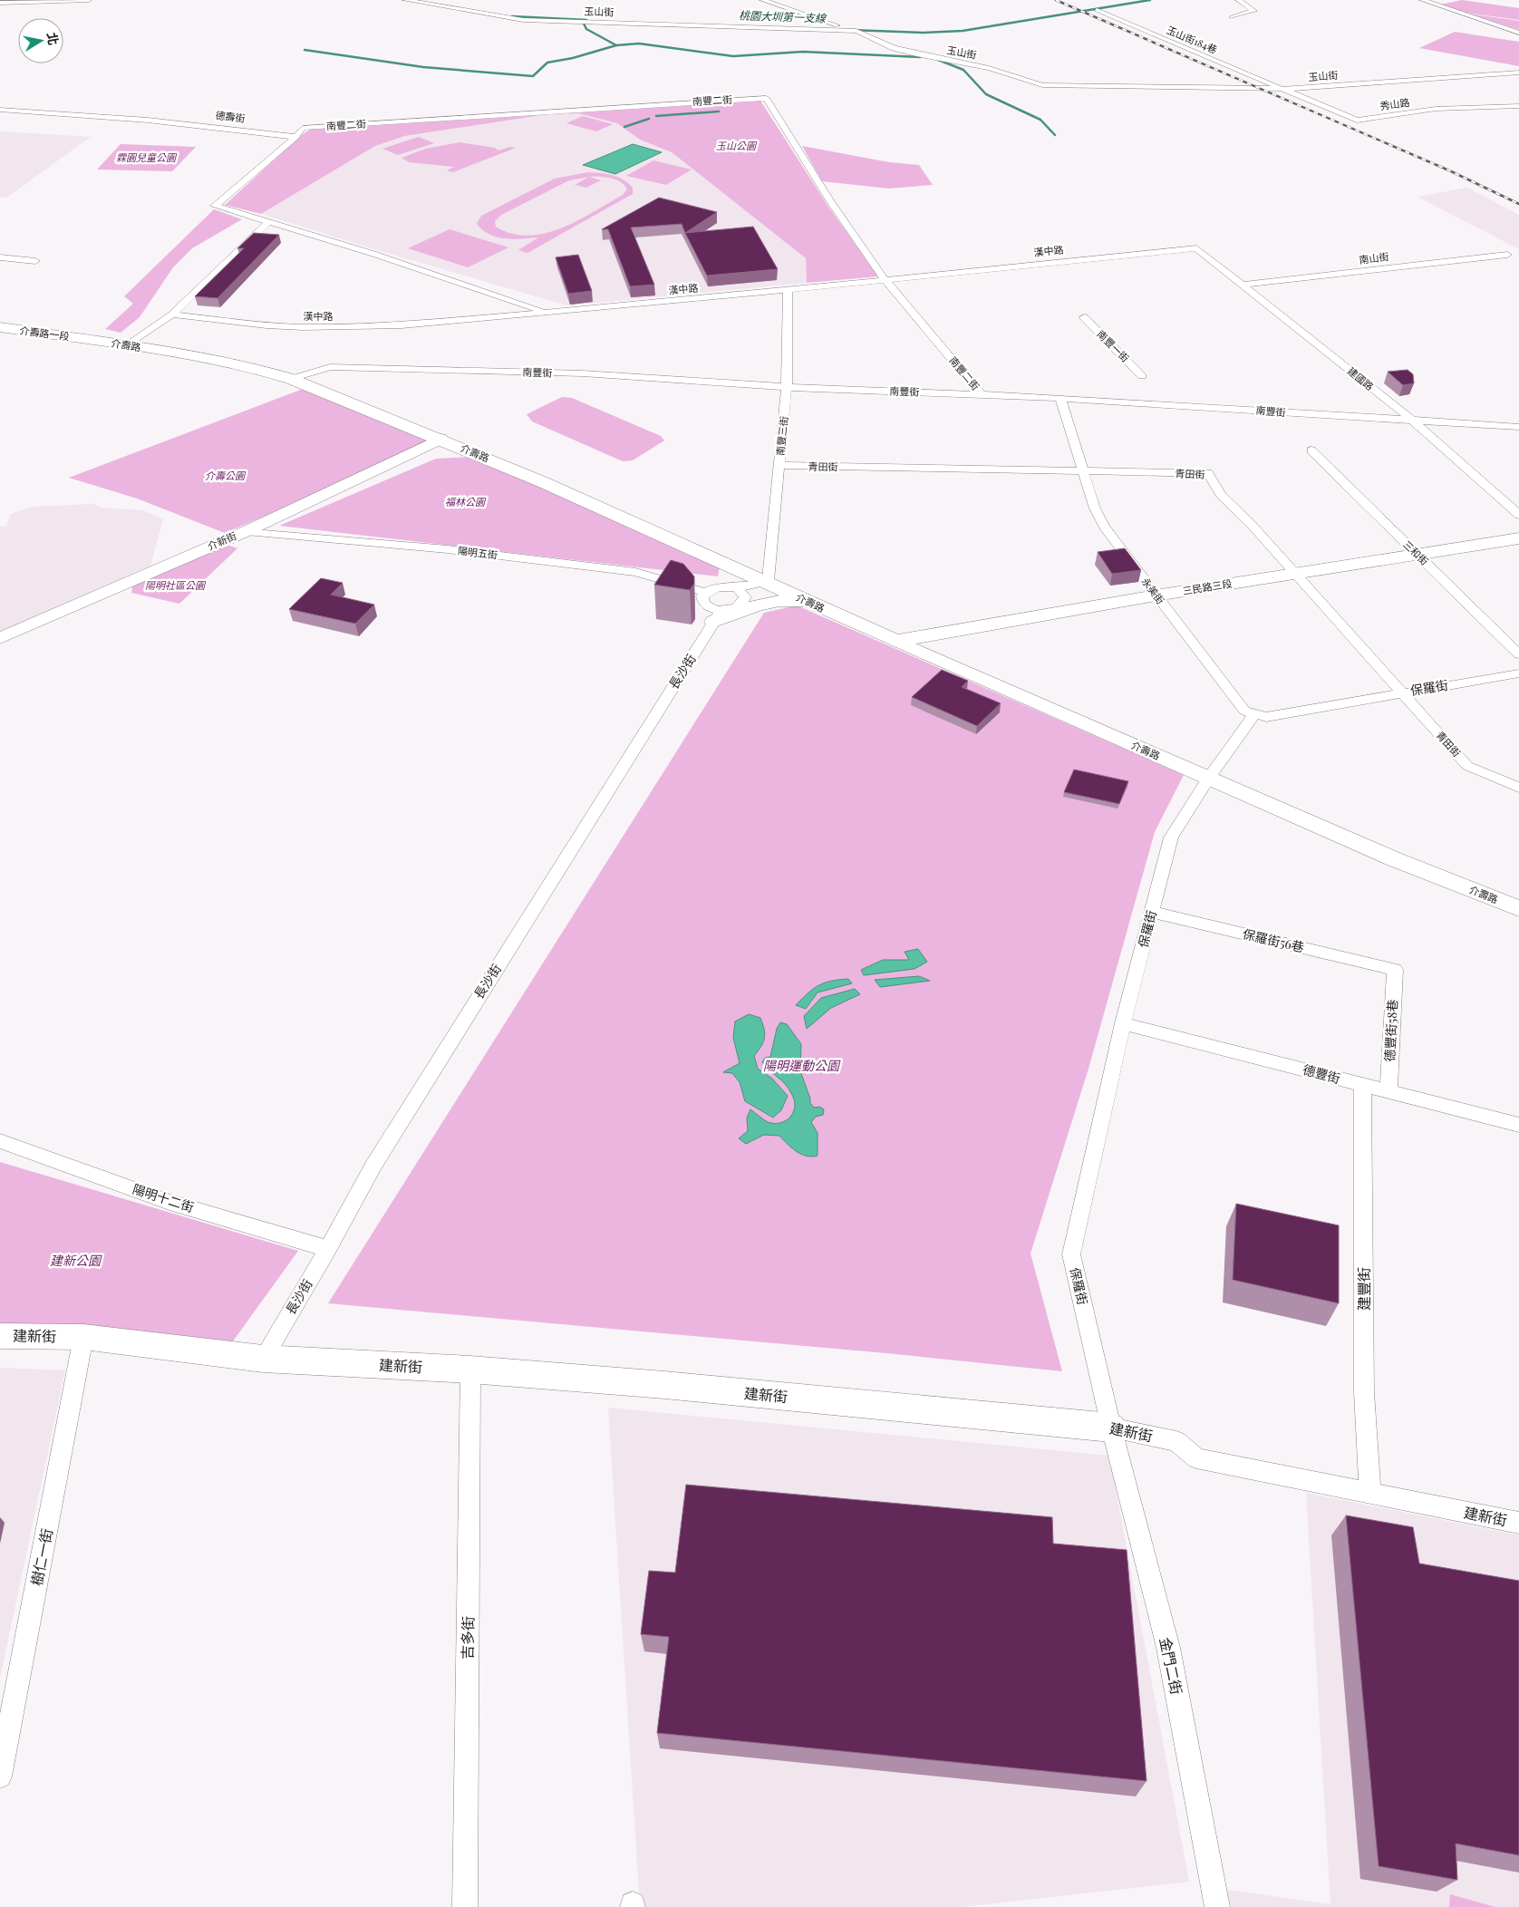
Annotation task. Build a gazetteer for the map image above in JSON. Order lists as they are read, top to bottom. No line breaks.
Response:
{"streets":{"main road":["介壽路一段","介壽路","三民路三段"],"street":["玉山街","玉山街184巷","南豐二街","秀山路","德壽街","漢中路","南山街","南豐一街","南豐街","建國路","南豐三街","青田街","介新街","陽明五街","三和街","永美街","長沙街","保羅街","保羅街56巷","德豐街58巷","德豐街","陽明十二街","建豐街","建新街","樹仁一街","吉多街","金門二街"]},"crossings":[["玉山街","玉山街184巷"],["玉山街","秀山路"],["玉山街184巷","秀山路"],["南豐二街","德壽街"],["南豐二街","漢中路"],["南豐二街","南豐街"],["漢中路","建國路"],["漢中路","南豐三街"],["南山街","建國路"],["介壽路一段","介壽路"],["介壽路","南豐街"],["介壽路","南豐三街"],["介壽路","介新街"],["介壽路","三民路三段"],["介壽路","保羅街"],["南豐街","建國路"],["南豐街","南豐三街"],["南豐街","永美街"],["南豐三街","青田街"],["青田街","三民路三段"],["青田街","永美街"],["青田街","保羅街"],["介新街","陽明五街"],["三和街","三民路三段"],["三民路三段","永美街"],["永美街","保羅街"],["長沙街","陽明十二街"],["長沙街","建新街"],["保羅街","保羅街56巷"],["保羅街","德豐街"],["保羅街","建新街"],["保羅街","金門二街"],["保羅街56巷","德豐街58巷"],["德豐街58巷","德豐街"],["德豐街","建豐街"],["建豐街","建新街"],["建新街","樹仁一街"],["建新街","吉多街"],["建新街","金門二街"]],"water":["桃園大圳第一支線"],"parks":["玉山公園","霖園兒童公園","介壽公園","福林公園","陽明社區公園","陽明運動公園","建新公園"],"north":"right"}
